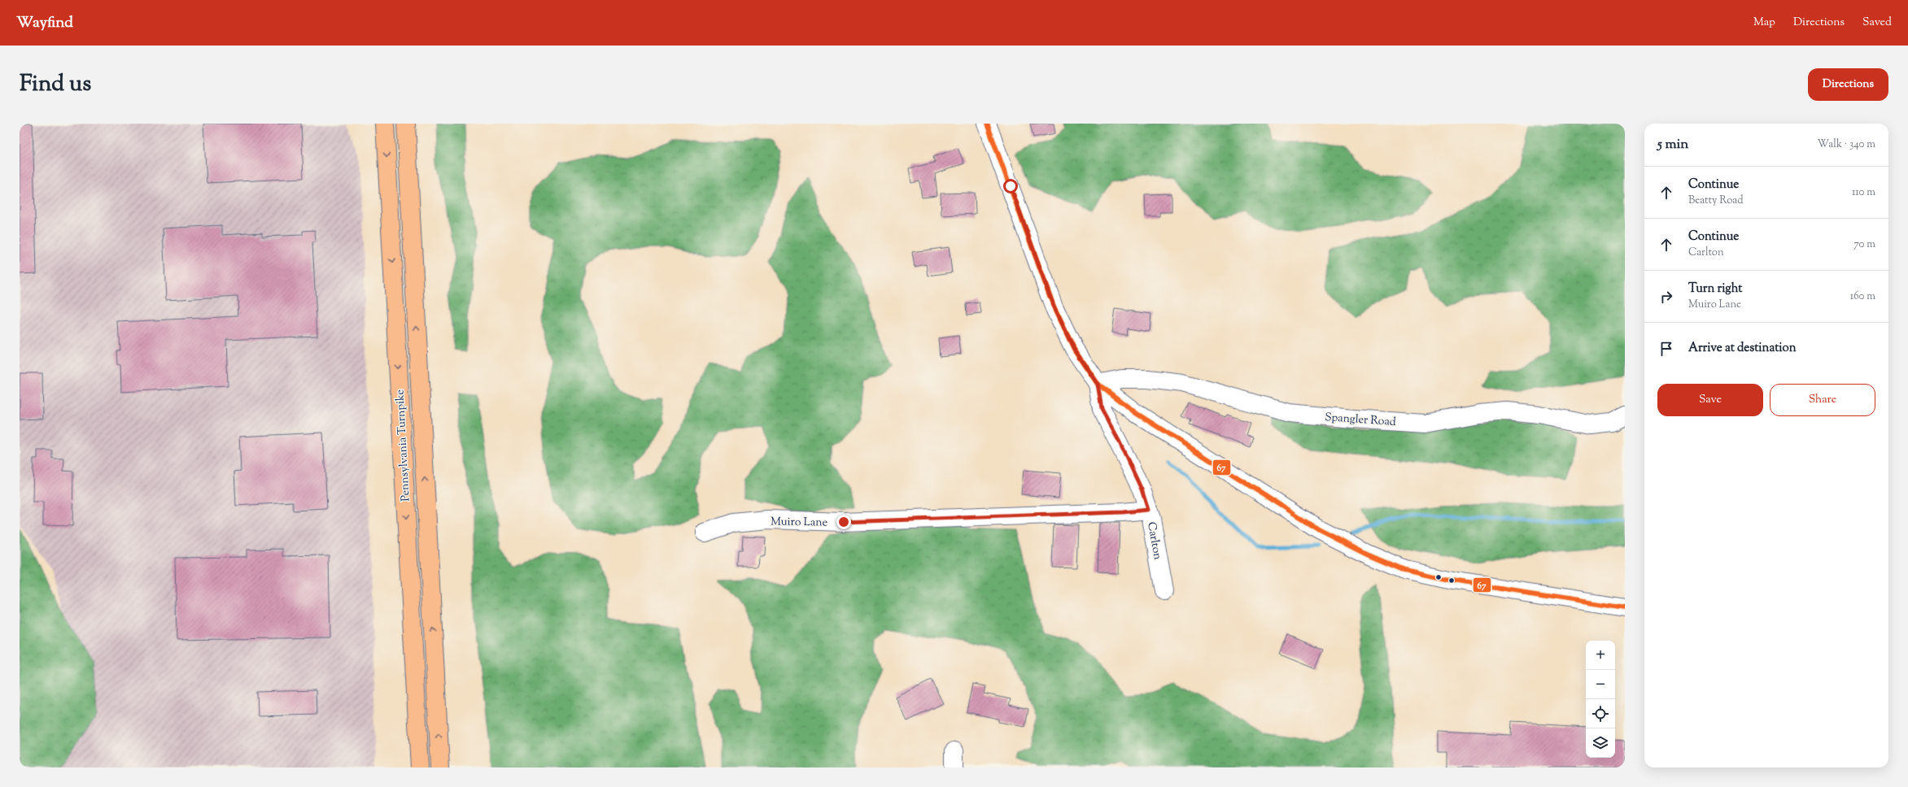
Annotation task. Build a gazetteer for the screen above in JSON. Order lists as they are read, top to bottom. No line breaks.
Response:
{"streets":{"highway":["Pennsylvania Turnpike"],"street":["Spangler Road","Muiro Lane","Carlton"]},"crossings":[["Spangler Road","Carlton"],["Muiro Lane","Carlton"]],"lines":["transit line 67"],"page":{"header":"Wayfind","nav":["Map","Directions","Saved"],"title":"Find us","buttons":["Directions",["Save","Share"]],"heading":["5 min","Walk · 340 m"],"list":[["Continue","Beatty Road","110 m"],["Continue","Carlton","70 m"],["Turn right","Muiro Lane","160 m"],"Arrive at destination"],"map_buttons":["+","−"]}}
